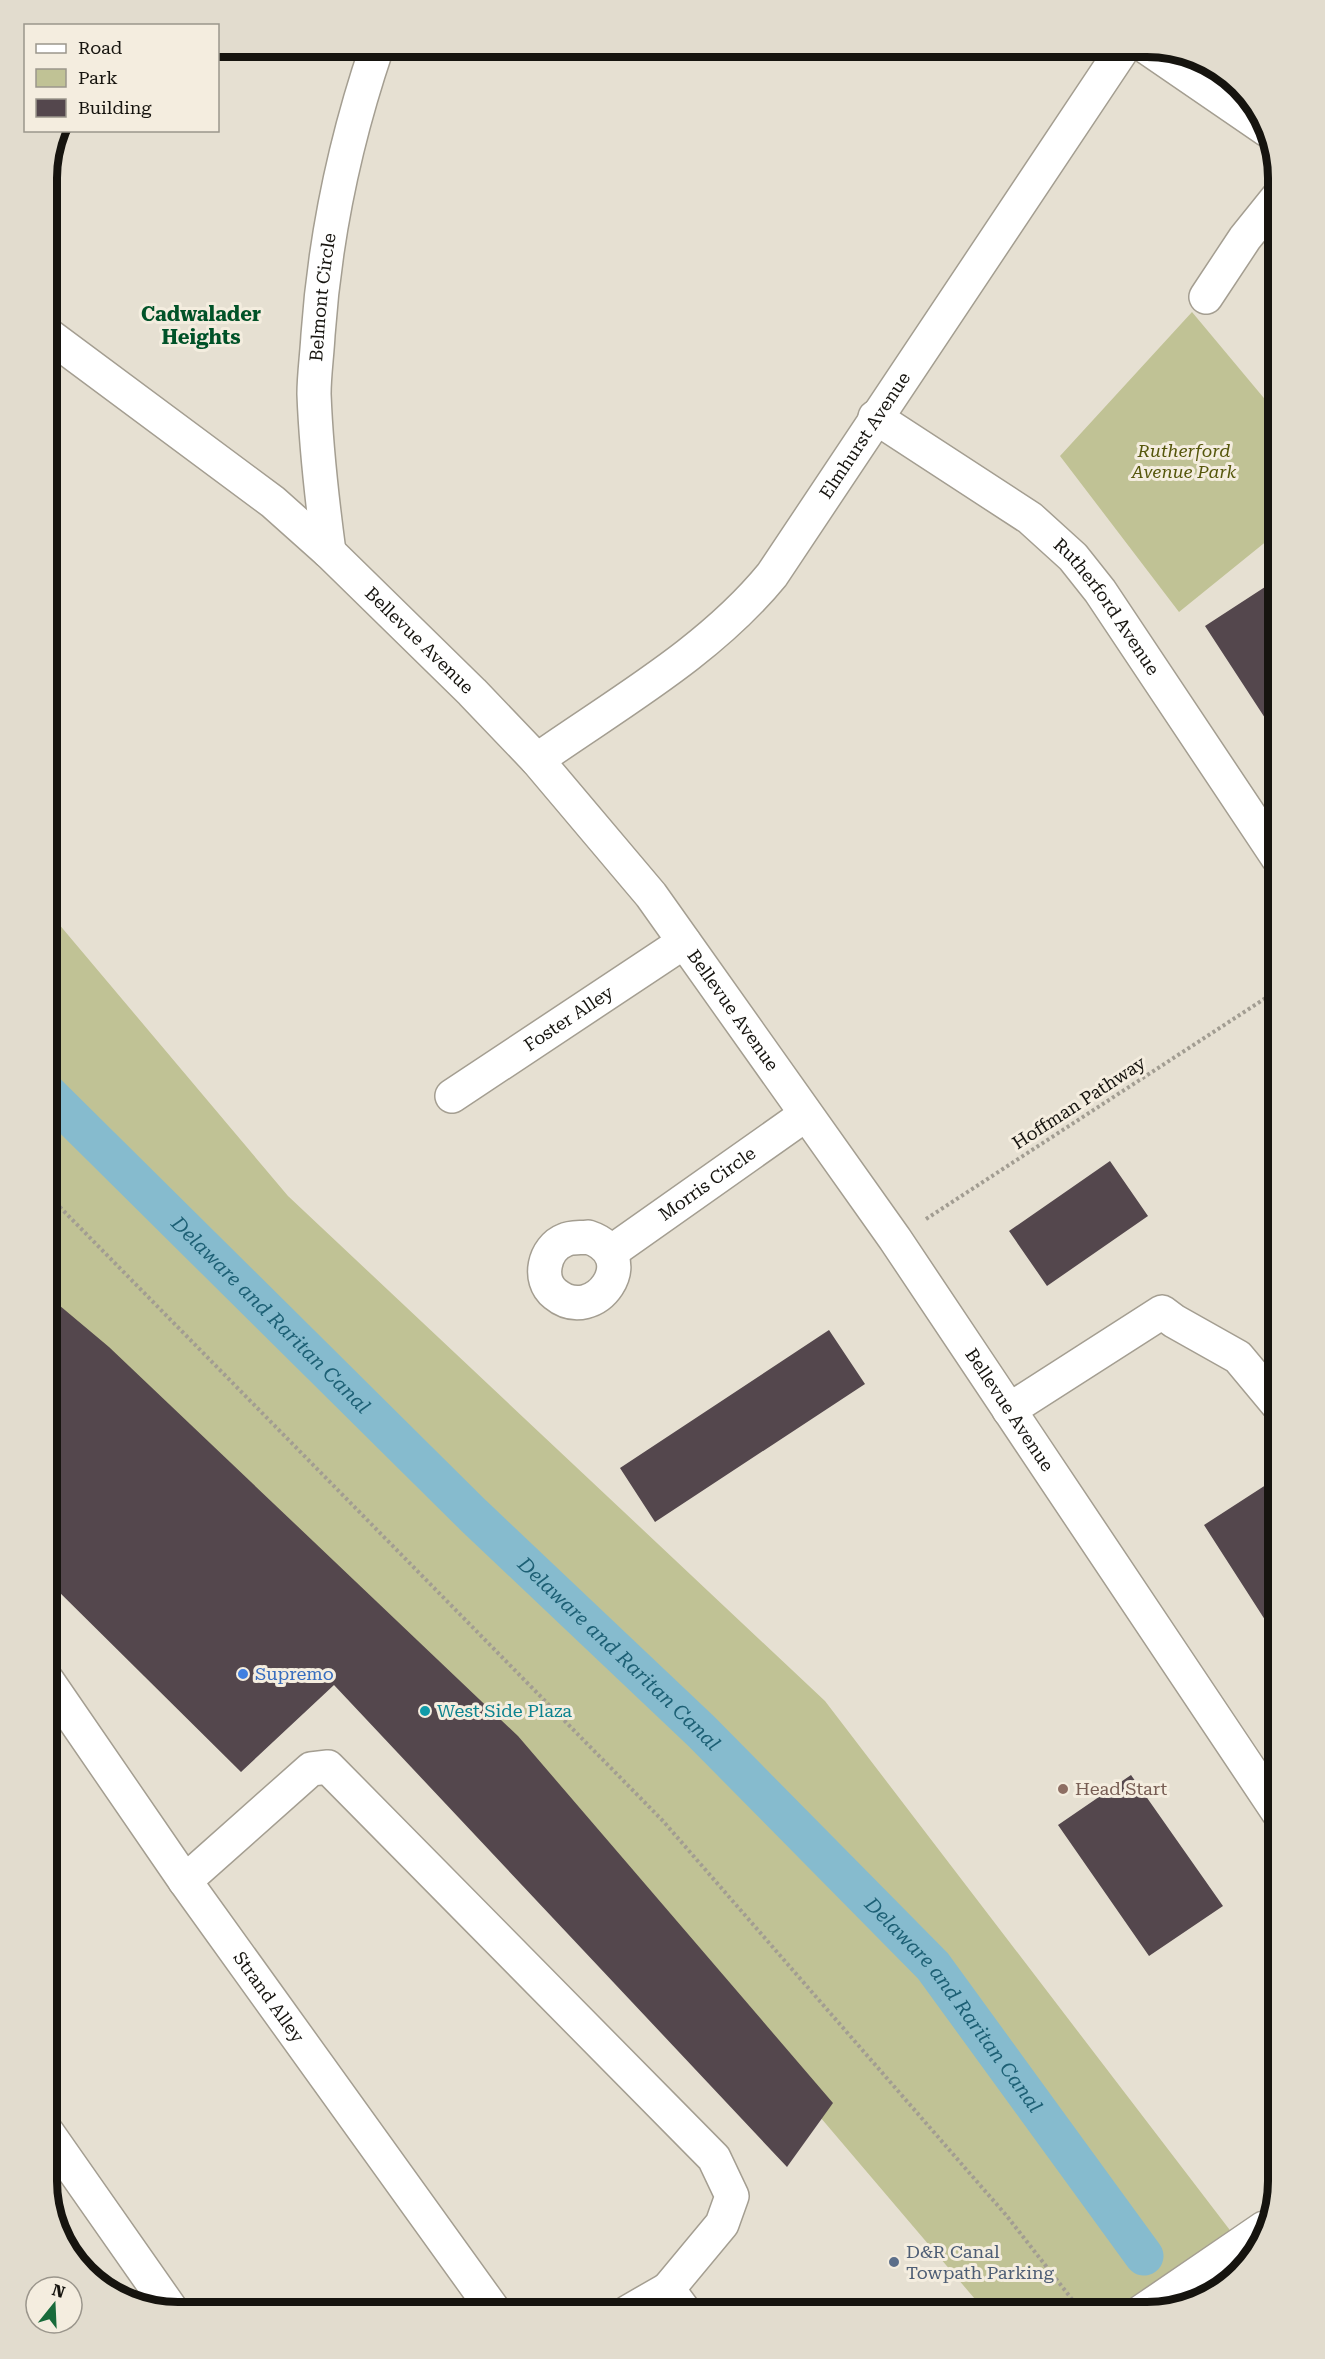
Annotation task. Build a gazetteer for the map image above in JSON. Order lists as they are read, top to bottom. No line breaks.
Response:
{"streets":{"street":["Belmont Circle","Elmhurst Avenue","Rutherford Avenue","Bellevue Avenue","Foster Alley","Morris Circle","Strand Alley"],"path":["Hoffman Pathway"]},"crossings":[["Belmont Circle","Bellevue Avenue"],["Elmhurst Avenue","Rutherford Avenue"],["Elmhurst Avenue","Bellevue Avenue"],["Bellevue Avenue","Foster Alley"],["Bellevue Avenue","Hoffman Pathway"],["Bellevue Avenue","Morris Circle"]],"districts":["Cadwalader Heights"],"water":["Delaware and Raritan Canal"],"parks":["Rutherford Avenue Park"],"places":["Supremo","West Side Plaza","Head Start","D&R Canal Towpath Parking"],"legend":["Road","Park","Building"],"north":"top"}
